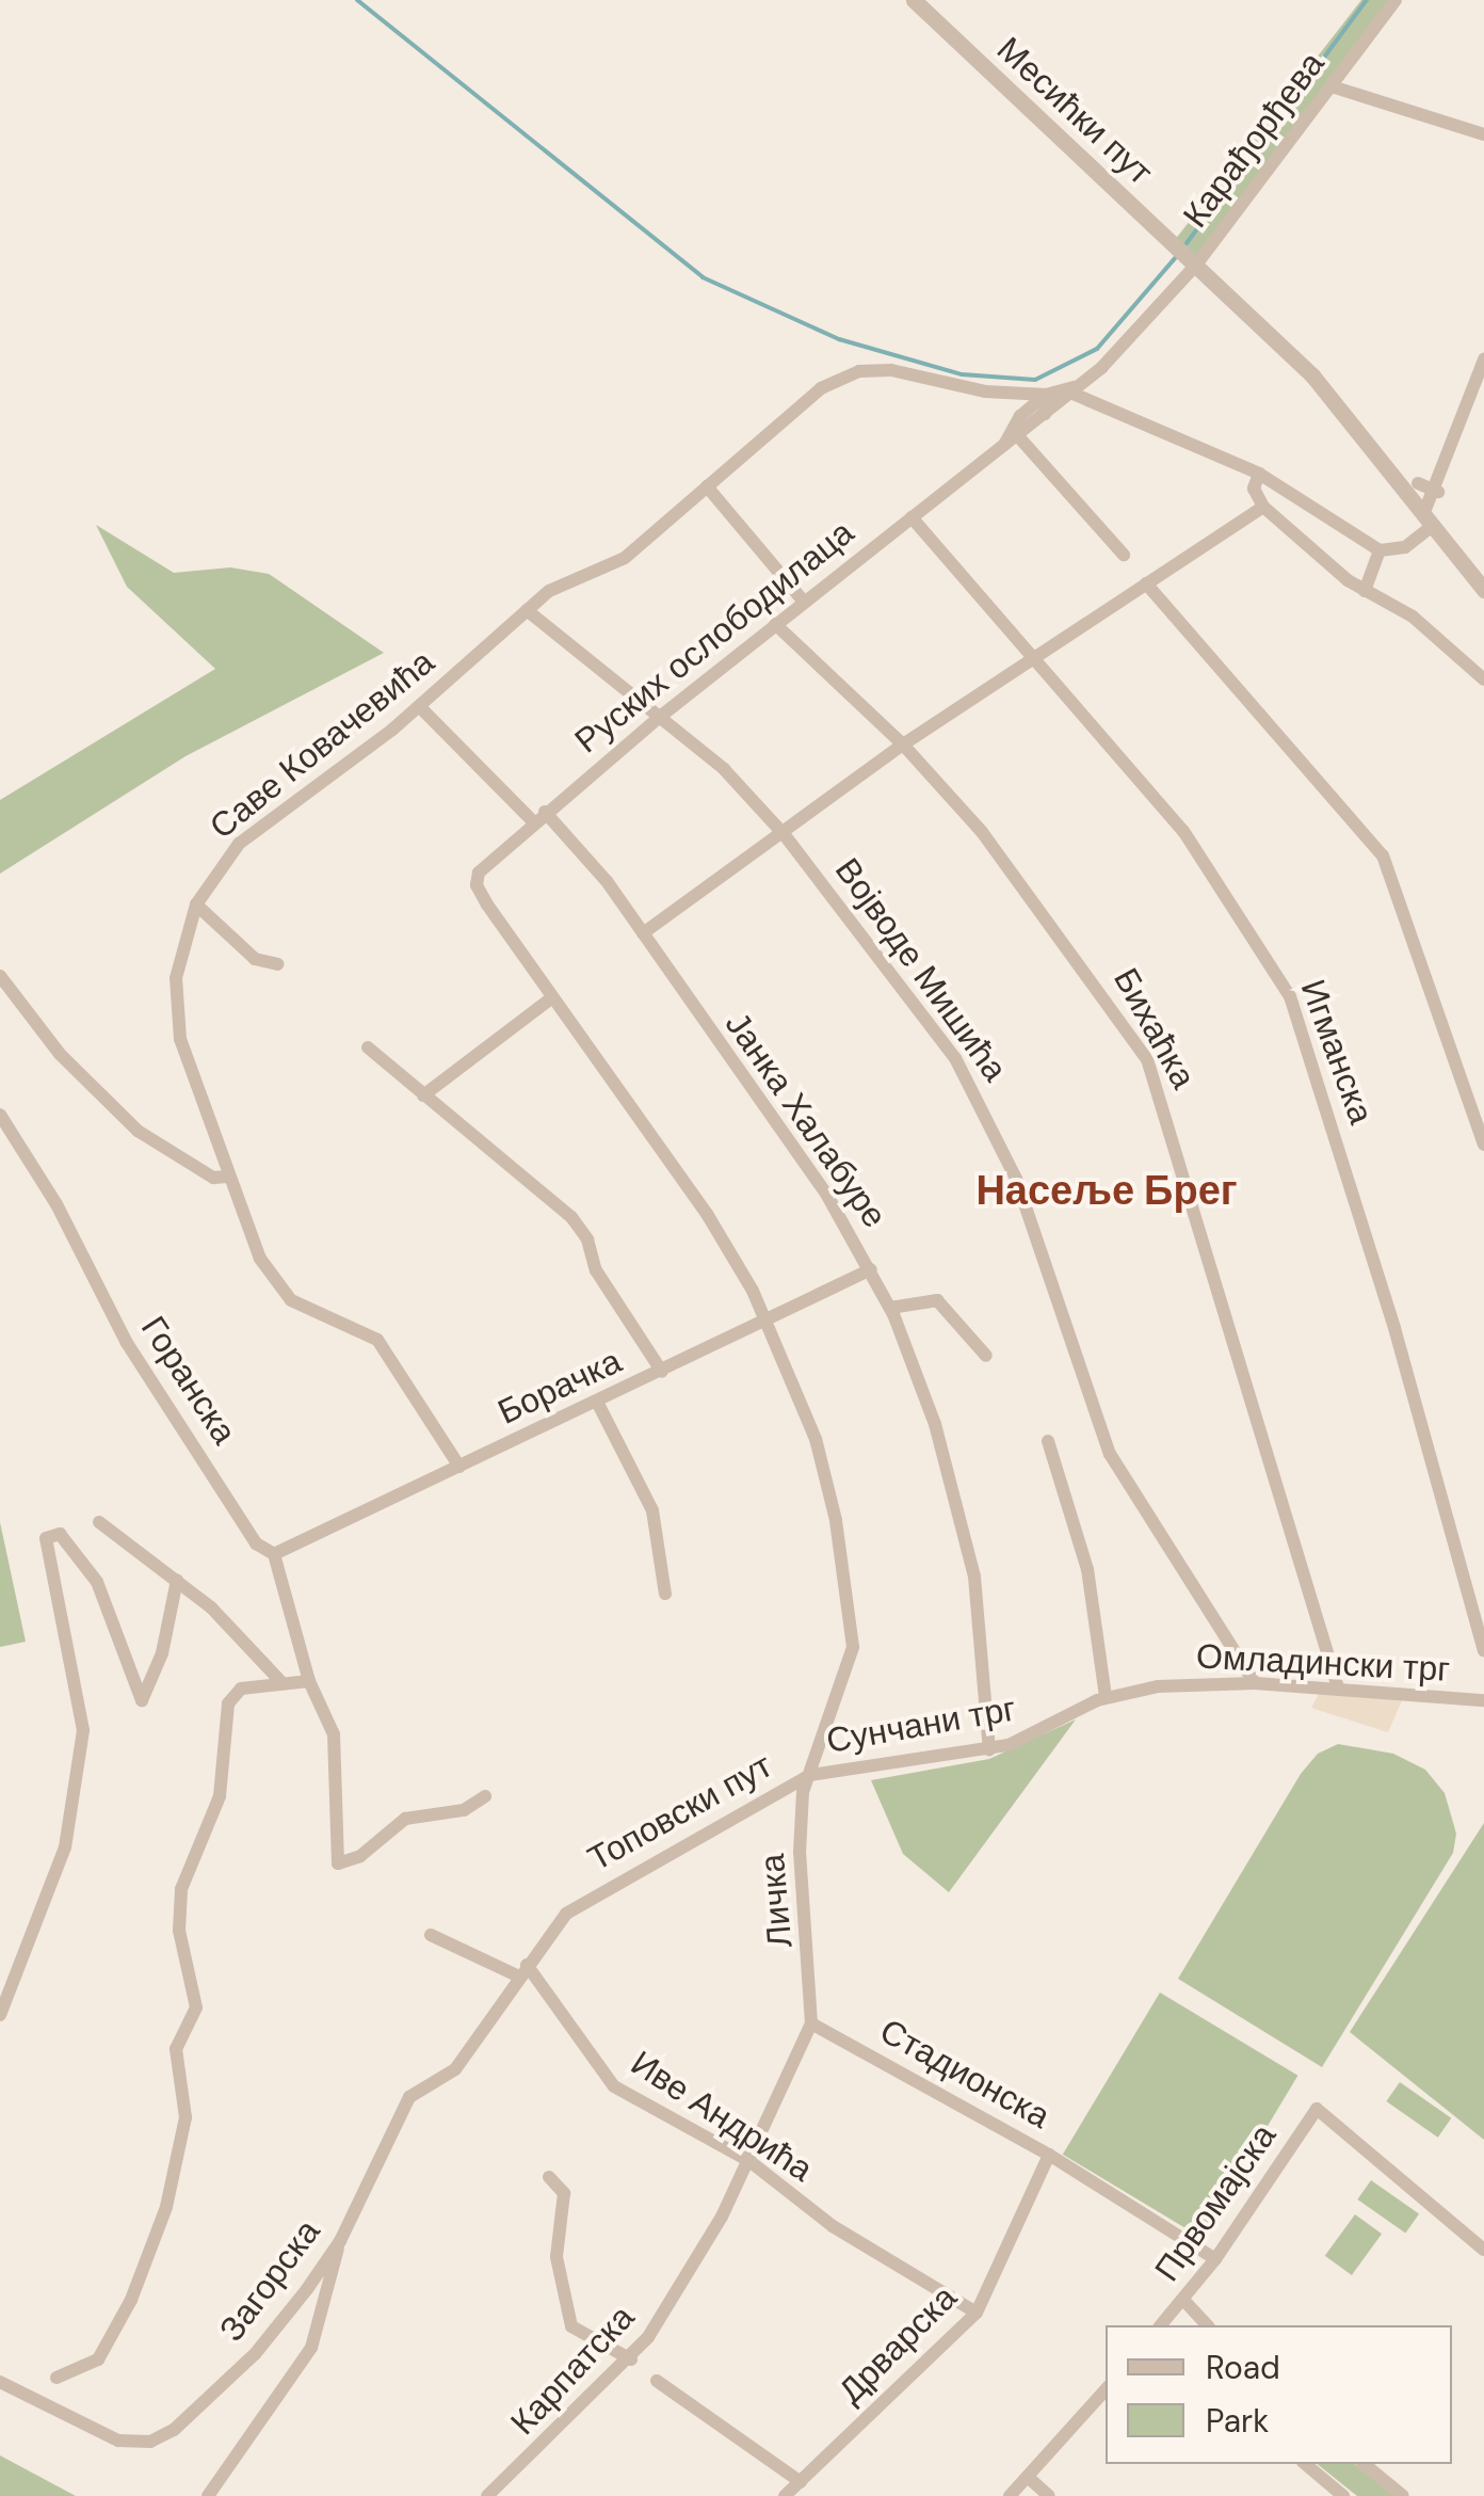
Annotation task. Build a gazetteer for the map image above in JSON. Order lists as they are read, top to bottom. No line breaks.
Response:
{"streets":{"street":["Месићки пут","Карађорђева","Руских ослободилаца","Саве Ковачевића","Војводе Мишића","Бихаћка","Игманска","Јанка Халабуре","Горанска","Борачка","Омладински трг","Сунчани трг","Топовски пут","Личка","Стадионска","Иве Андрића","Првомајска","Загорска","Дрварска","Карпатска"]},"crossings":[["Месићки пут","Карађорђева"],["Месићки пут","Руских ослободилаца"],["Карађорђева","Руских ослободилаца"],["Руских ослободилаца","Војводе Мишића"],["Руских ослободилаца","Бихаћка"],["Руских ослободилаца","Игманска"],["Руских ослободилаца","Јанка Халабуре"],["Руских ослободилаца","Личка"],["Саве Ковачевића","Војводе Мишића"],["Саве Ковачевића","Јанка Халабуре"],["Саве Ковачевића","Борачка"],["Војводе Мишића","Омладински трг"],["Бихаћка","Омладински трг"],["Јанка Халабуре","Борачка"],["Јанка Халабуре","Сунчани трг"],["Горанска","Борачка"],["Борачка","Личка"],["Омладински трг","Сунчани трг"],["Сунчани трг","Топовски пут"],["Сунчани трг","Личка"],["Топовски пут","Личка"],["Топовски пут","Загорска"],["Личка","Стадионска"],["Стадионска","Првомајска"],["Стадионска","Дрварска"],["Иве Андрића","Загорска"],["Иве Андрића","Дрварска"],["Иве Андрића","Карпатска"]],"districts":["Насеље Брег"],"legend":["Road","Park"]}
